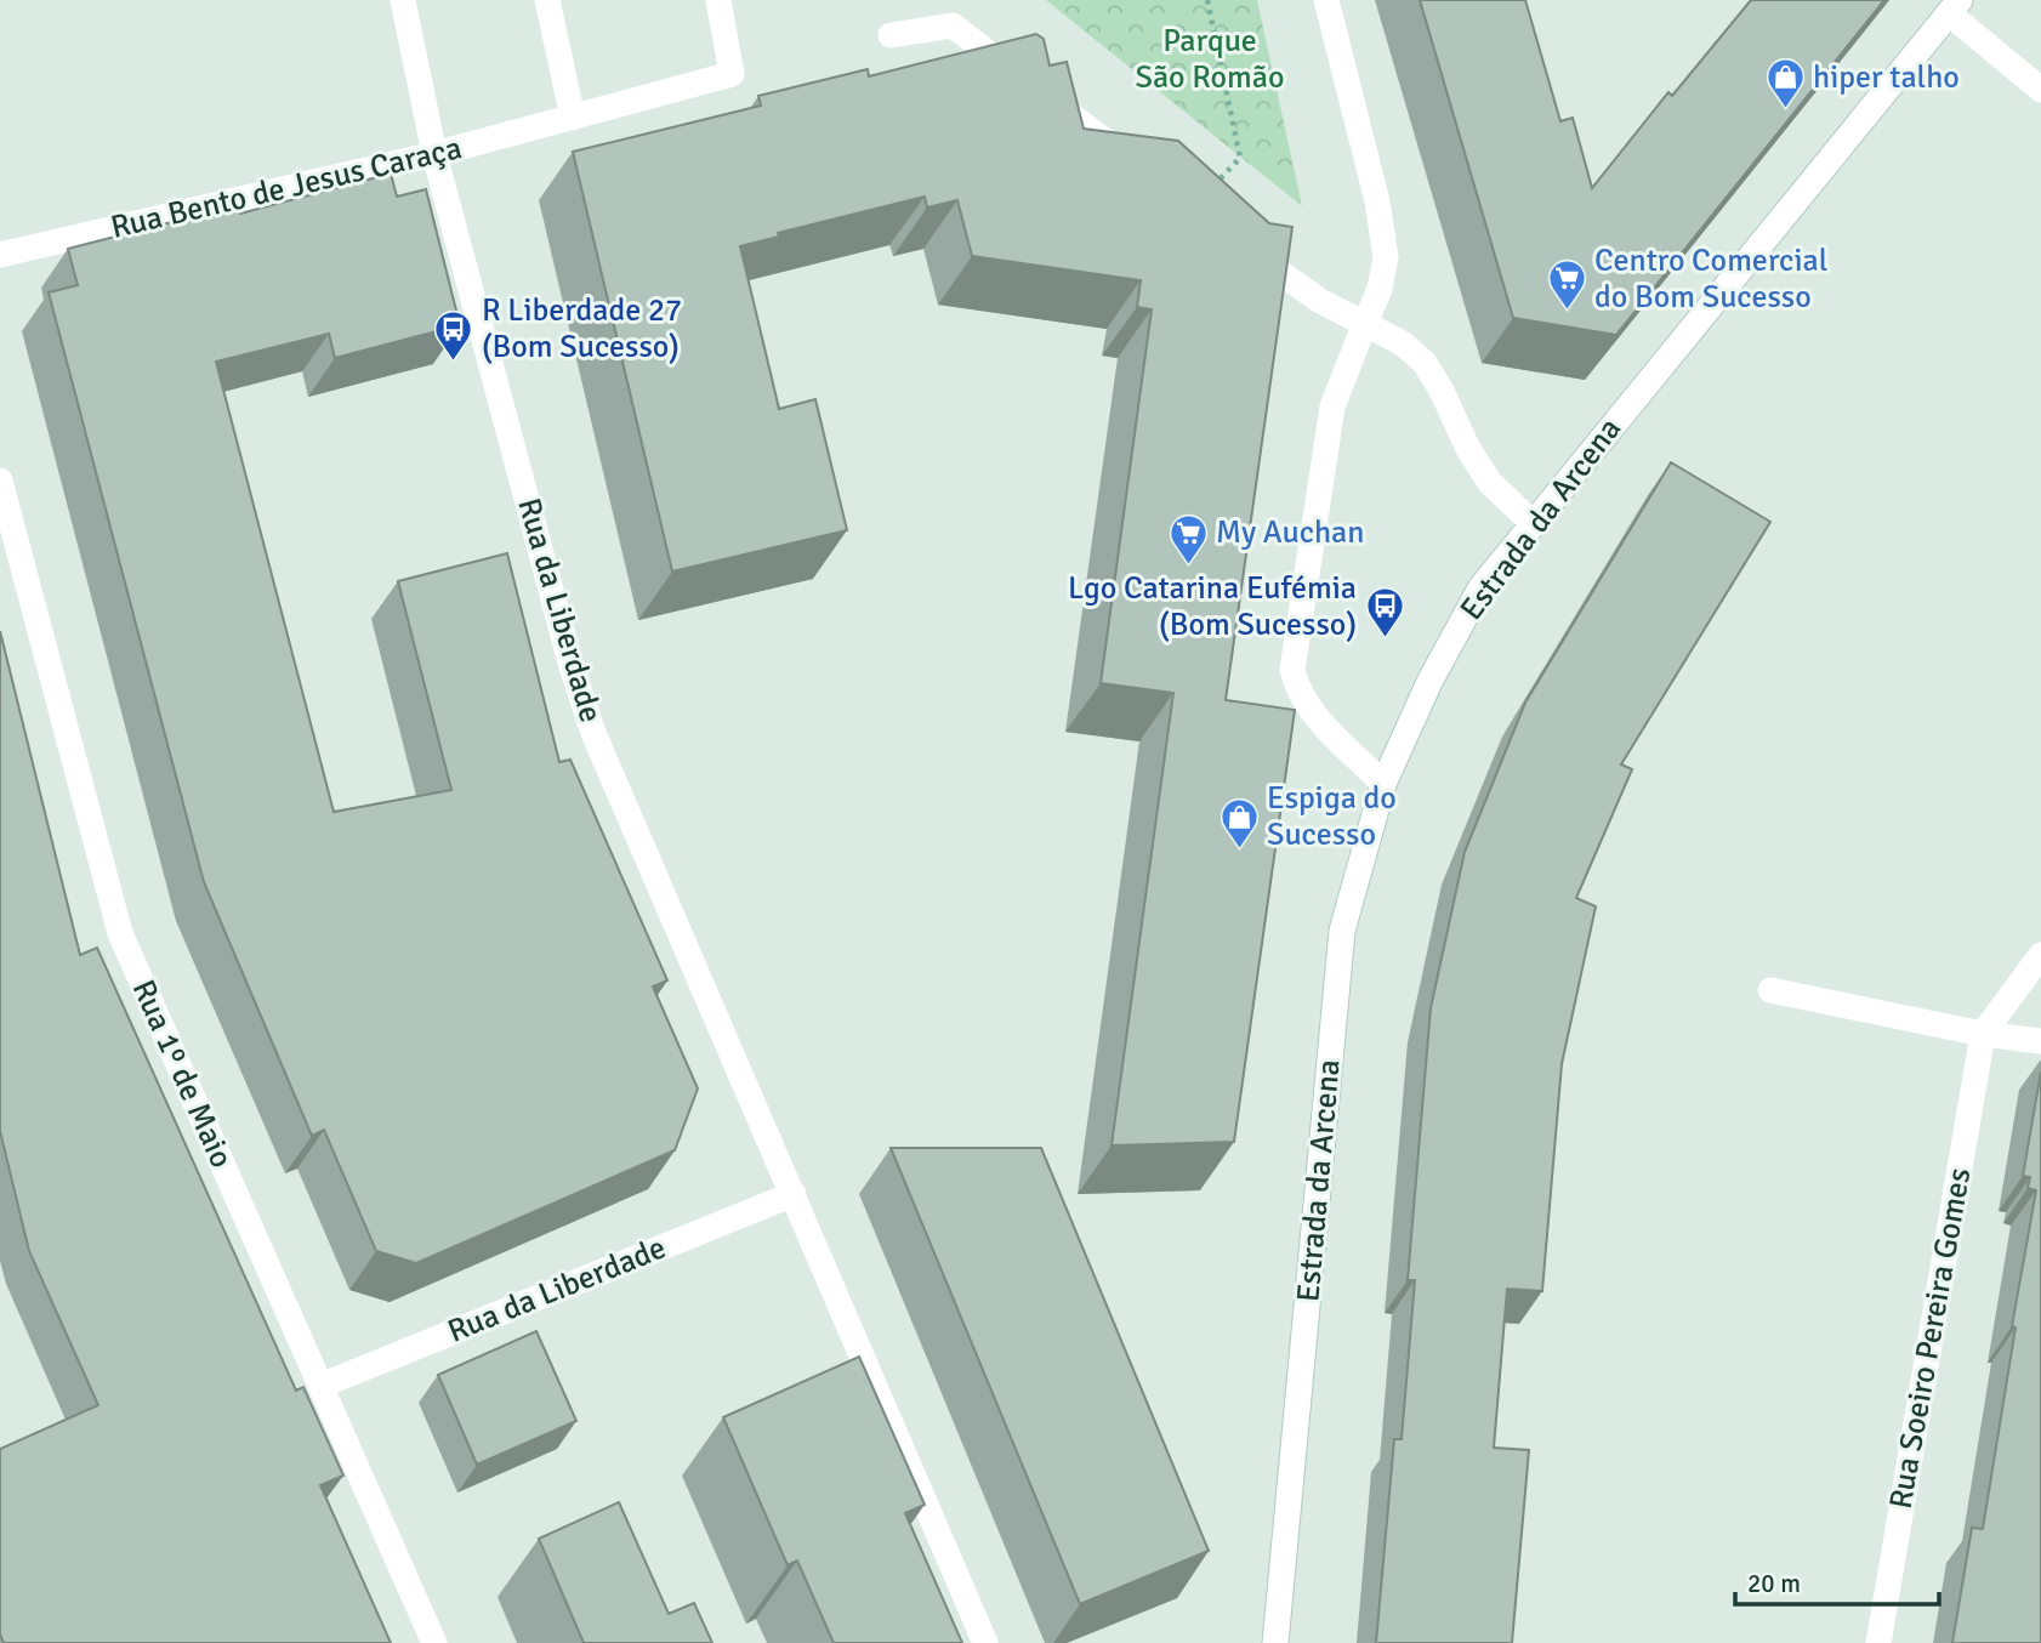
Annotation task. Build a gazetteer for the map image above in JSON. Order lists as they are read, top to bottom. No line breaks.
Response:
{"streets":{"street":["Rua Bento de Jesus Caraça","Estrada da Arcena","Rua da Liberdade","Rua 1º de Maio","Rua Soeiro Pereira Gomes"]},"crossings":[["Rua Bento de Jesus Caraça","Rua da Liberdade"],["Rua da Liberdade","Rua 1º de Maio"]],"parks":["Parque São Romão"],"places":{"shop":["hiper talho","Espiga do Sucesso"],"supermarket":["Centro Comercial do Bom Sucesso","My Auchan"],"bus stop":["R Liberdade 27 (Bom Sucesso)","Lgo Catarina Eufémia (Bom Sucesso)"]},"scale_bar":"20 m"}
